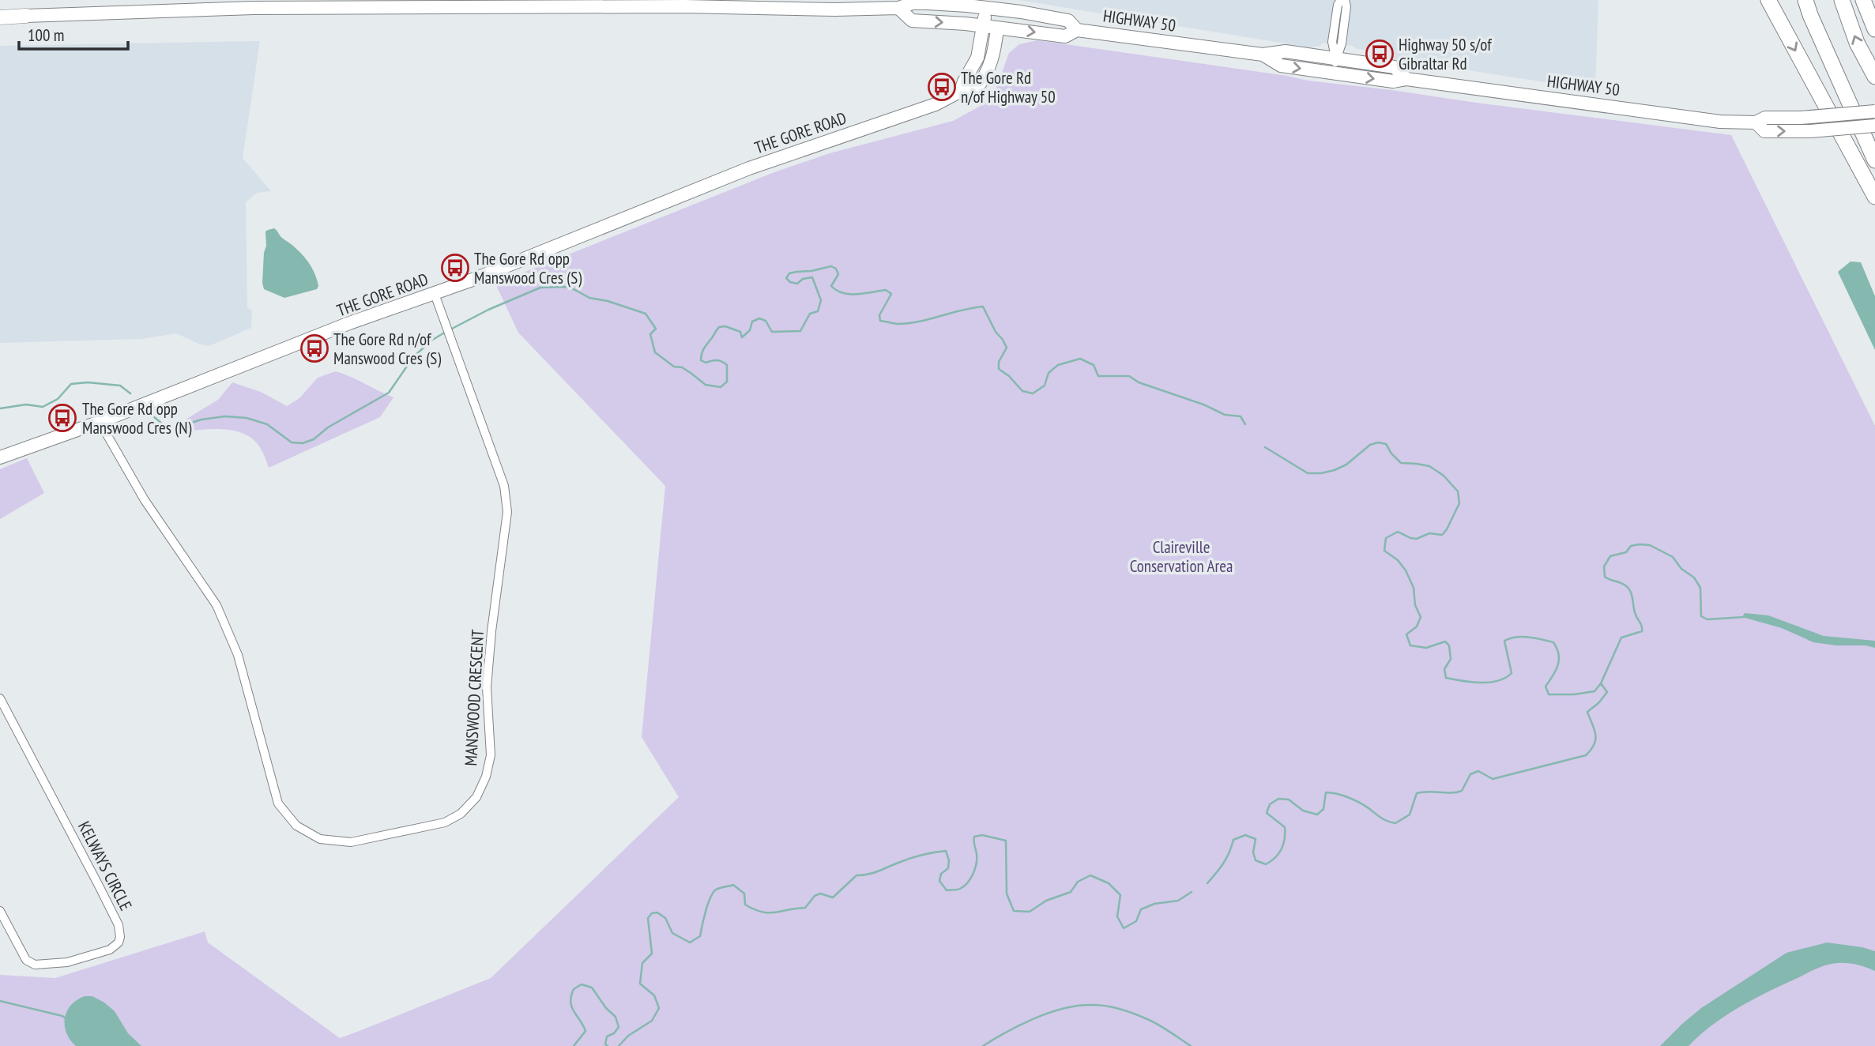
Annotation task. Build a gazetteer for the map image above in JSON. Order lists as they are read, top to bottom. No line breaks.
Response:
{"streets":{"main road":["HIGHWAY 50","THE GORE ROAD"],"street":["MANSWOOD CRESCENT","KELWAYS CIRCLE"]},"crossings":[["HIGHWAY 50","THE GORE ROAD"],["THE GORE ROAD","MANSWOOD CRESCENT"]],"parks":["Claireville Conservation Area"],"places":{"bus stop":["Highway 50 s/of Gibraltar Rd","The Gore Rd n/of Highway 50","The Gore Rd opp Manswood Cres (S)","The Gore Rd n/of Manswood Cres (S)","The Gore Rd opp Manswood Cres (N)"]},"scale_bar":"100 m"}
